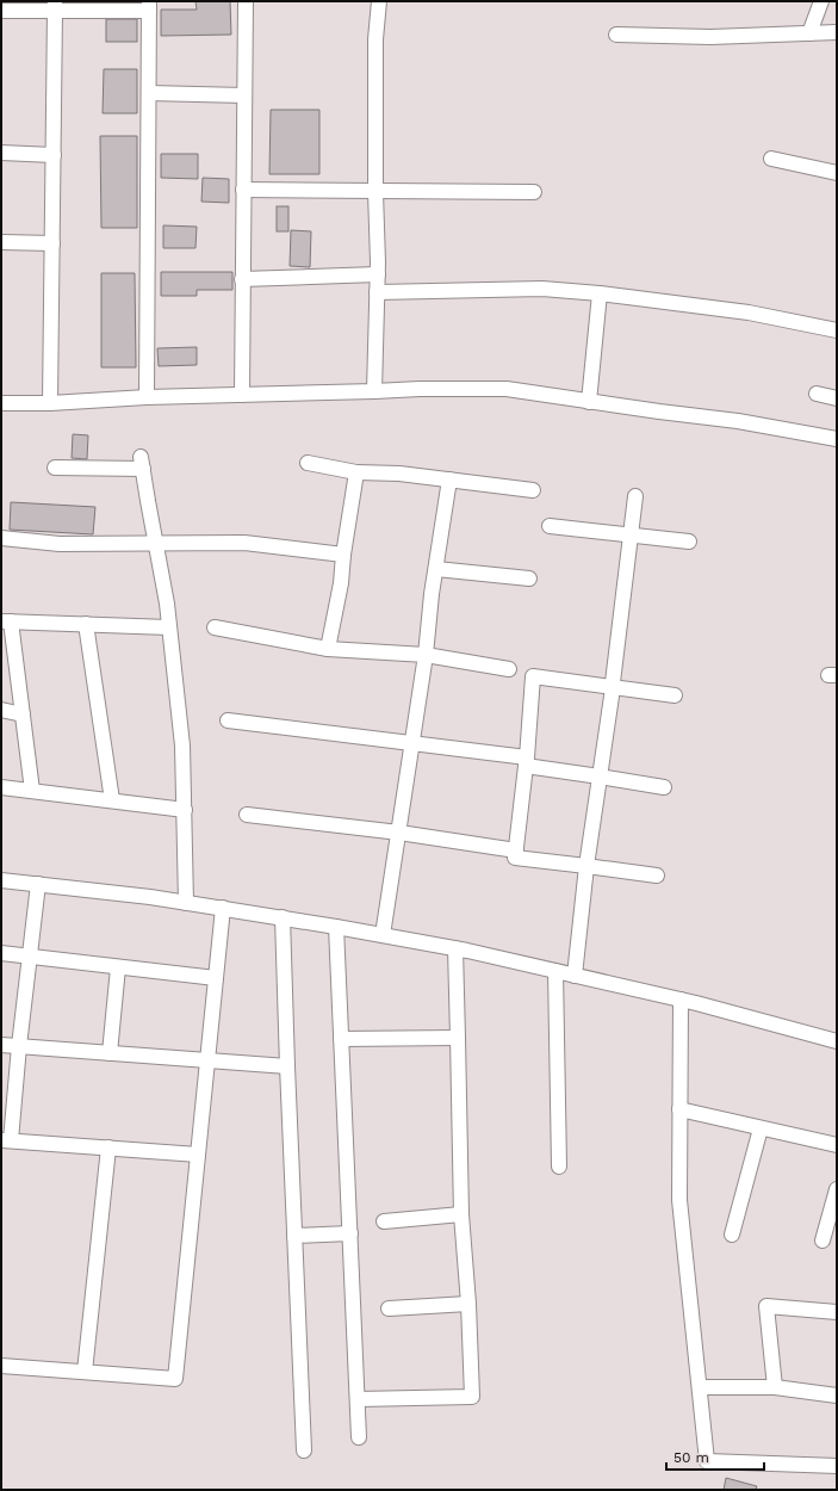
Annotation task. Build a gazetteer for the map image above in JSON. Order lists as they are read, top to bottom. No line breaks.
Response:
{"scale_bar":"50 m"}
